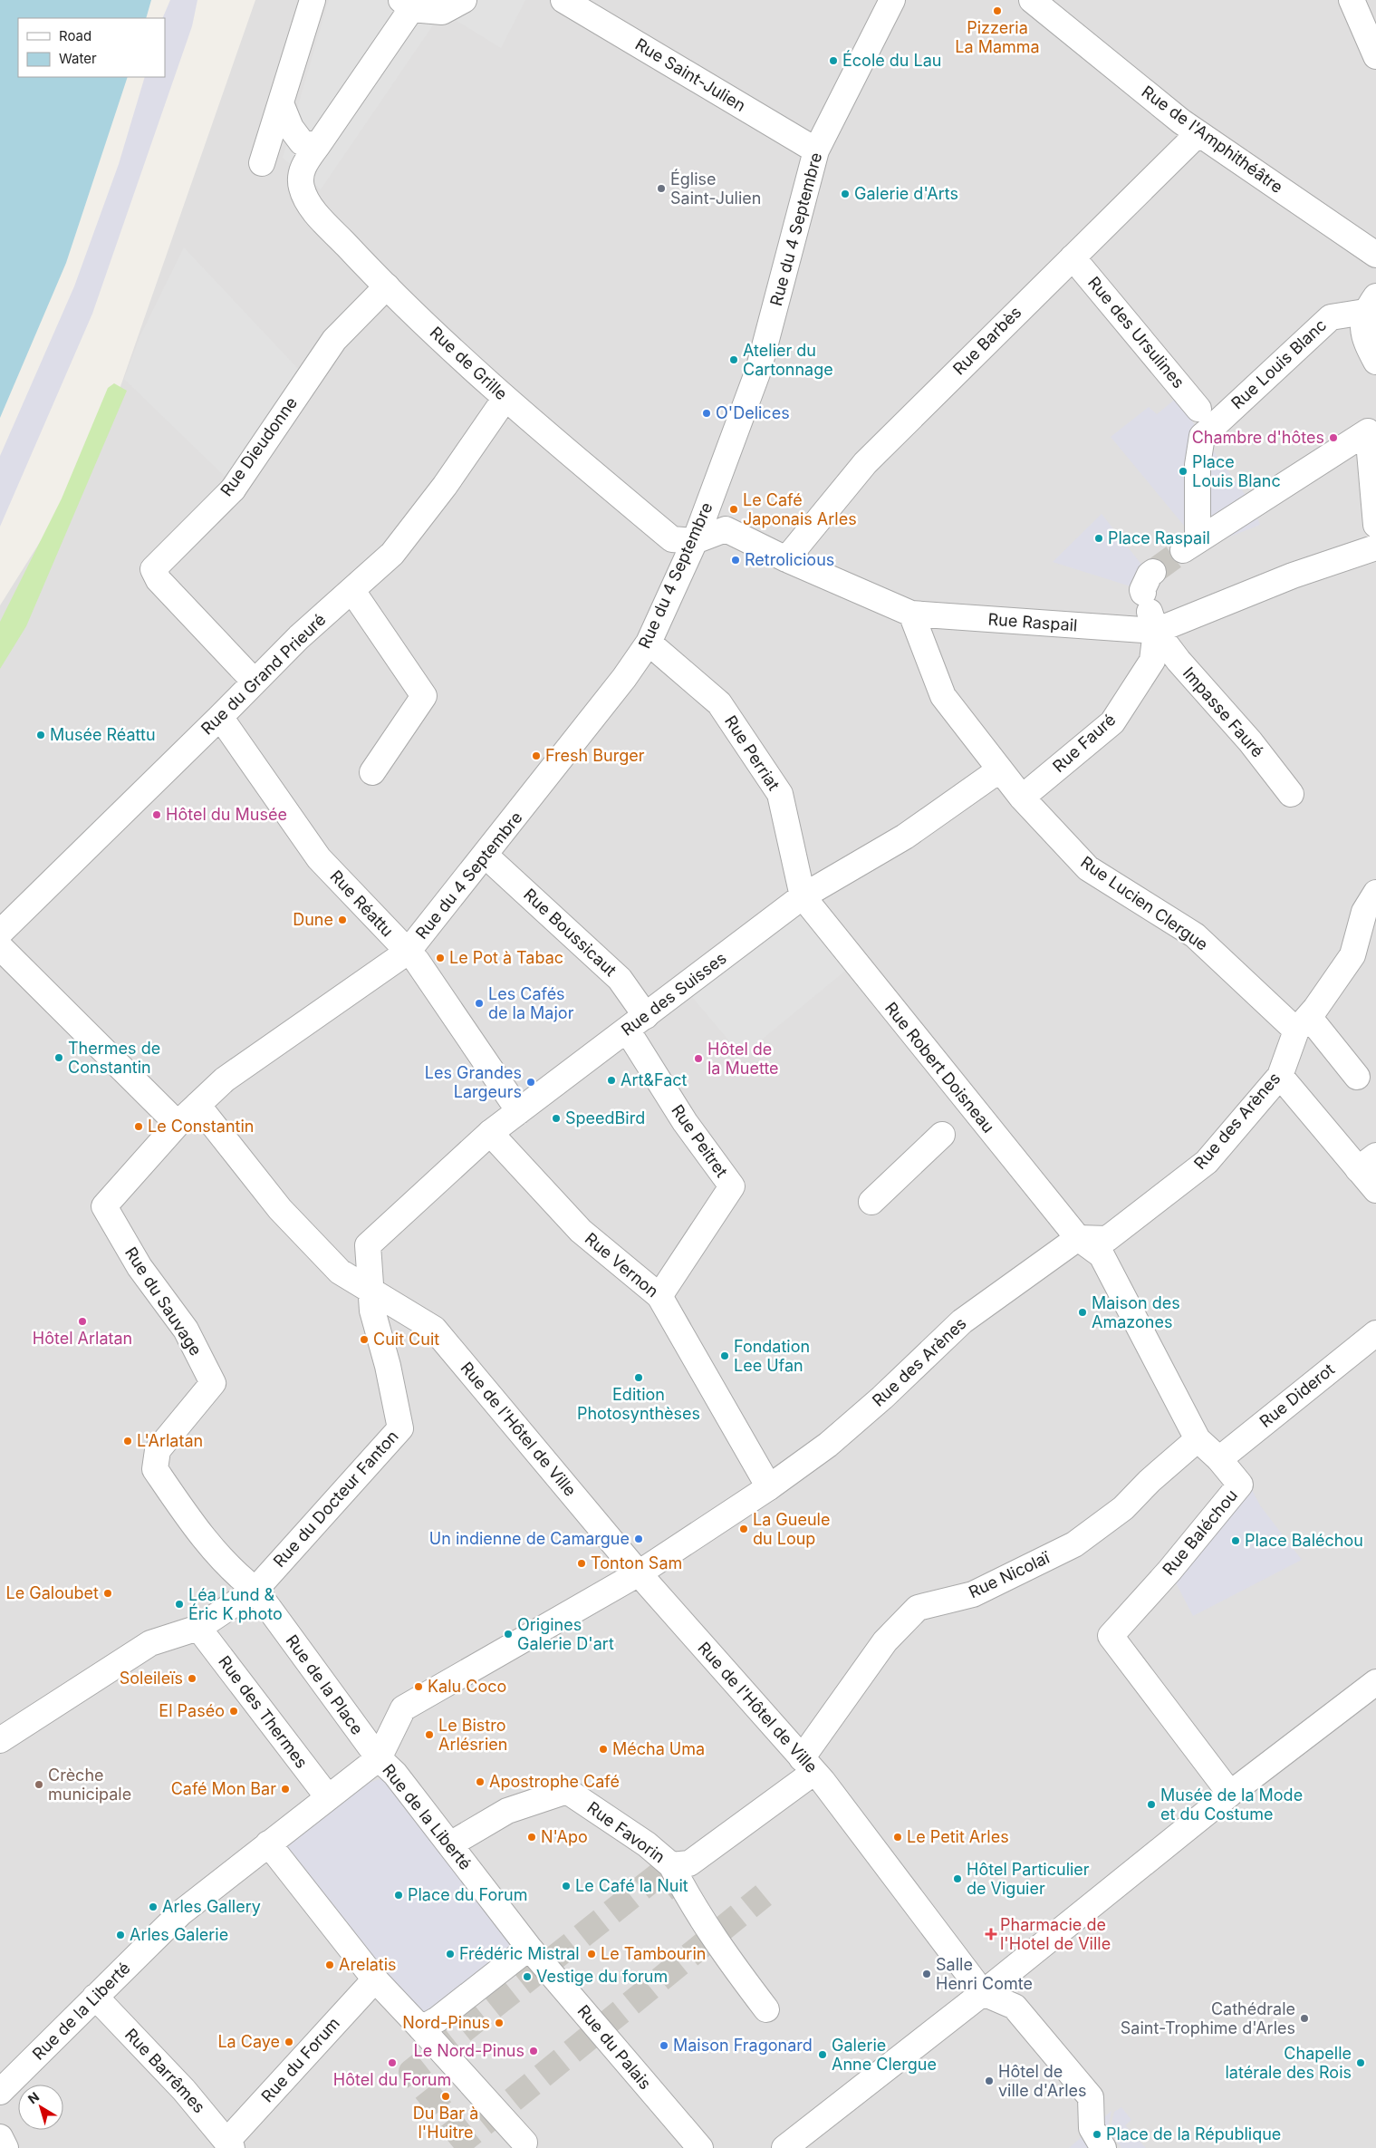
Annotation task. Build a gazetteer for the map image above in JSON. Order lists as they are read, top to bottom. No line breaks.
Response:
{"streets":{"street":["Rue Saint-Julien","Rue de l'Amphithéâtre","Rue du 4 Septembre","Rue des Ursulines","Rue Barbès","Rue de Grille","Rue Louis Blanc","Rue Dieudonne","Rue Raspail","Rue du Grand Prieuré","Impasse Fauré","Rue Fauré","Rue Perriat","Rue Réattu","Rue Lucien Clergue","Rue Boussicaut","Rue des Suisses","Rue Robert Doisneau","Rue des Arènes","Rue Peitret","Rue Vernon","Rue du Sauvage","Rue Diderot","Rue de l'Hôtel de Ville","Rue du Docteur Fanton","Rue Baléchou","Rue Nicolaï","Rue de la Place","Rue des Thermes","Rue de la Liberté","Rue Favorin","Rue du Palais","Rue du Forum","Rue Barrêmes"]},"crossings":[["Rue Saint-Julien","Rue du 4 Septembre"],["Rue de l'Amphithéâtre","Rue Barbès"],["Rue du 4 Septembre","Rue de Grille"],["Rue du 4 Septembre","Rue Raspail"],["Rue du 4 Septembre","Rue Perriat"],["Rue du 4 Septembre","Rue Réattu"],["Rue du 4 Septembre","Rue Boussicaut"],["Rue du 4 Septembre","Rue du Sauvage"],["Rue du 4 Septembre","Rue de l'Hôtel de Ville"],["Rue des Ursulines","Rue Barbès"],["Rue des Ursulines","Rue Louis Blanc"],["Rue Barbès","Rue Raspail"],["Rue de Grille","Rue Dieudonne"],["Rue de Grille","Rue Raspail"],["Rue de Grille","Rue du Grand Prieuré"],["Rue Dieudonne","Rue du Grand Prieuré"],["Rue Raspail","Impasse Fauré"],["Rue Raspail","Rue Fauré"],["Rue Raspail","Rue Lucien Clergue"],["Rue du Grand Prieuré","Rue Réattu"],["Impasse Fauré","Rue Fauré"],["Rue Fauré","Rue Lucien Clergue"],["Rue Perriat","Rue des Suisses"],["Rue Perriat","Rue Robert Doisneau"],["Rue Réattu","Rue des Suisses"],["Rue Lucien Clergue","Rue des Suisses"],["Rue Lucien Clergue","Rue des Arènes"],["Rue Boussicaut","Rue des Suisses"],["Rue Boussicaut","Rue Peitret"],["Rue des Suisses","Rue Robert Doisneau"],["Rue des Suisses","Rue Peitret"],["Rue des Suisses","Rue Vernon"],["Rue des Suisses","Rue du Docteur Fanton"],["Rue Robert Doisneau","Rue des Arènes"],["Rue Robert Doisneau","Rue Baléchou"],["Rue des Arènes","Rue Vernon"],["Rue des Arènes","Rue de l'Hôtel de Ville"],["Rue des Arènes","Rue Baléchou"],["Rue des Arènes","Rue de la Place"],["Rue des Arènes","Rue de la Liberté"],["Rue Peitret","Rue Vernon"],["Rue du Sauvage","Rue du Docteur Fanton"],["Rue du Sauvage","Rue de la Place"],["Rue Diderot","Rue Baléchou"],["Rue de l'Hôtel de Ville","Rue du Docteur Fanton"],["Rue de l'Hôtel de Ville","Rue Nicolaï"],["Rue de l'Hôtel de Ville","Rue Favorin"],["Rue du Docteur Fanton","Rue de la Place"],["Rue du Docteur Fanton","Rue des Thermes"],["Rue Baléchou","Rue Nicolaï"],["Rue Nicolaï","Rue Favorin"],["Rue de la Place","Rue de la Liberté"],["Rue des Thermes","Rue de la Liberté"],["Rue de la Liberté","Rue Favorin"],["Rue de la Liberté","Rue du Palais"],["Rue de la Liberté","Rue Barrêmes"],["Rue du Forum","Rue Barrêmes"]],"places":{"other":["Pizzeria La Mamma","École du Lau","Église Saint-Julien","Galerie d'Arts","Atelier du Cartonnage","O'Delices","Chambre d'hôtes","Place Louis Blanc","Le Café Japonais Arles","Place Raspail","Retrolicious","Musée Réattu","Fresh Burger","Hôtel du Musée","Dune","Le Pot à Tabac","Les Cafés de la Major","Thermes de Constantin","Hôtel de la Muette","Art&Fact","Les Grandes Largeurs","SpeedBird","Le Constantin","Maison des Amazones","Hôtel Arlatan","Cuit Cuit","Fondation Lee Ufan","Edition Photosynthèses","L'Arlatan","La Gueule du Loup","Un indienne de Camargue","Place Baléchou","Tonton Sam","Le Galoubet","Léa Lund & Éric K photo","Origines Galerie D'art","Soleileïs","Kalu Coco","El Paséo","Le Bistro Arlésrien","Mécha Uma","Apostrophe Café","Crèche municipale","Café Mon Bar","Musée de la Mode et du Costume","N'Apo","Le Petit Arles","Hôtel Particulier de Viguier","Le Café la Nuit","Place du Forum","Arles Gallery","Arles Galerie","Frédéric Mistral","Le Tambourin","Arelatis","Salle Henri Comte","Vestige du forum","Cathédrale Saint-Trophime d'Arles","Nord-Pinus","La Caye","Maison Fragonard","Le Nord-Pinus","Galerie Anne Clergue","Hôtel du Forum","Chapelle latérale des Rois","Hôtel de ville d'Arles","Du Bar à l'Huitre","Place de la République"],"health":["Pharmacie de l'Hotel de Ville"]},"legend":["Road","Water"],"north":"top left"}
